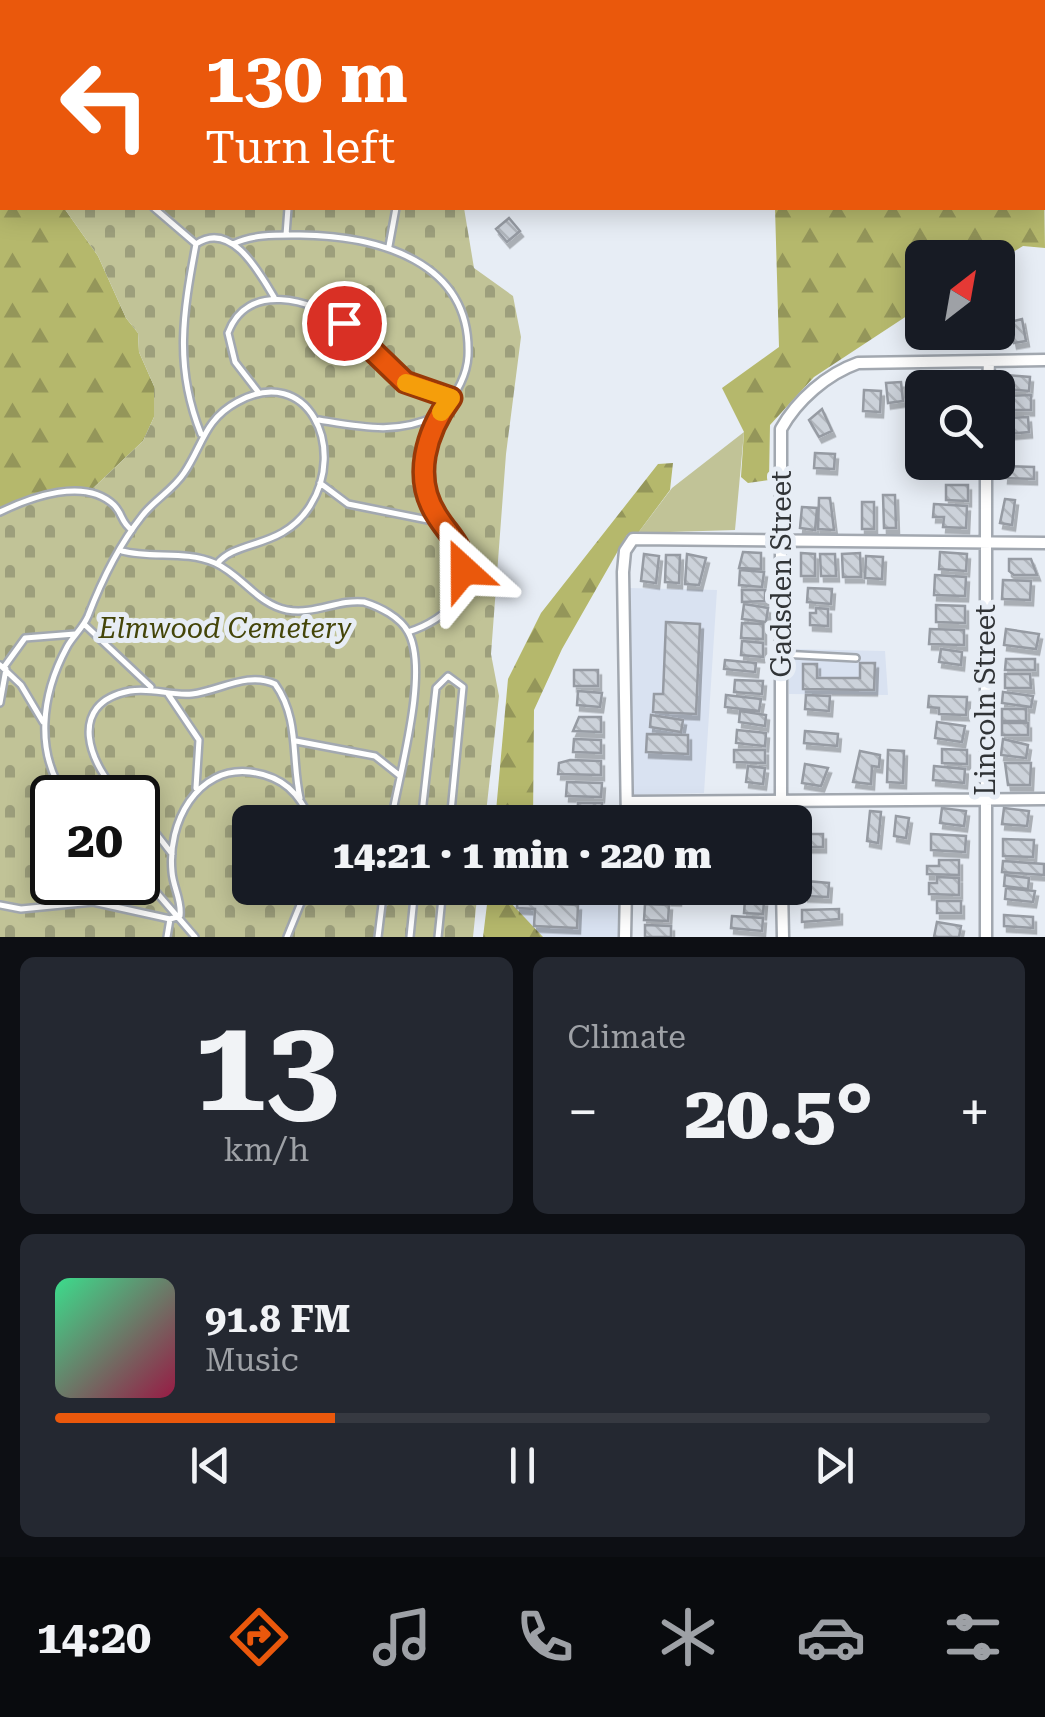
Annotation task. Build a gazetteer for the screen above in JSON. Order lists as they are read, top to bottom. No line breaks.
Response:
{"streets":{"street":["Gadsden Street","Lincoln Street"]},"parks":["Elmwood Cemetery"],"north":"top right","page":{"turn":["130 m","Turn left"],"limit":"20","trip":"14:21 · 1 min · 220 m","tile":[["13","km/h"],"Climate"],"heat":["−","20.5°","+"],"song":["91.8 FM","Music"],"tabs":"14:20"}}
